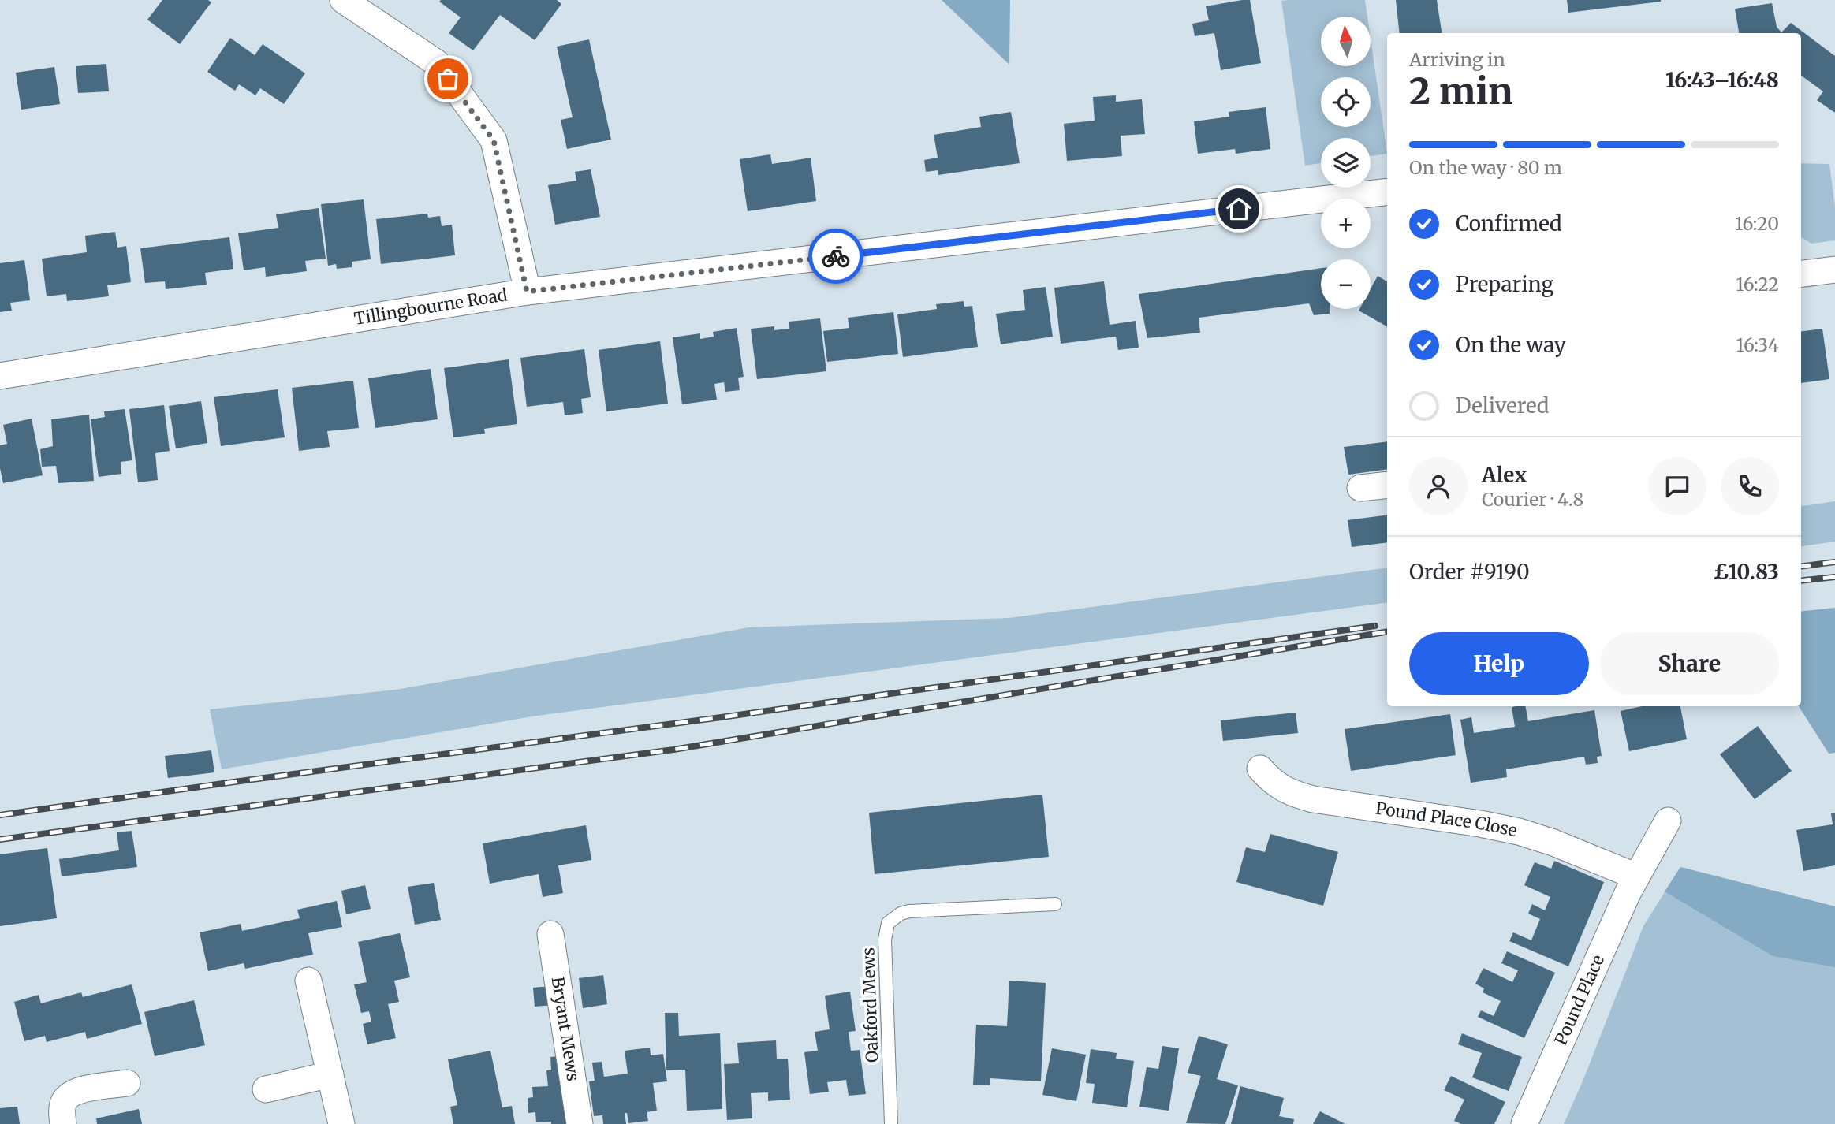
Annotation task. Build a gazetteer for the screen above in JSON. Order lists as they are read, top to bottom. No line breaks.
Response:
{"streets":{"street":["Tillingbourne Road","Pound Place Close","Pound Place","Bryant Mews"],"lane":["Oakford Mews"]},"crossings":[["Pound Place Close","Pound Place"]],"north":"top","page":{"map_buttons":["+","−"],"heading":["2 min","Arriving in","16:43–16:48"],"panel":["Alex","Courier · 4.8","Order #9190","£10.83"],"bar":"On the way · 80 m","list":[["Confirmed","16:20"],["Preparing","16:22"],["On the way","16:34"],"Delivered"],"buttons":["Help","Share"]}}
